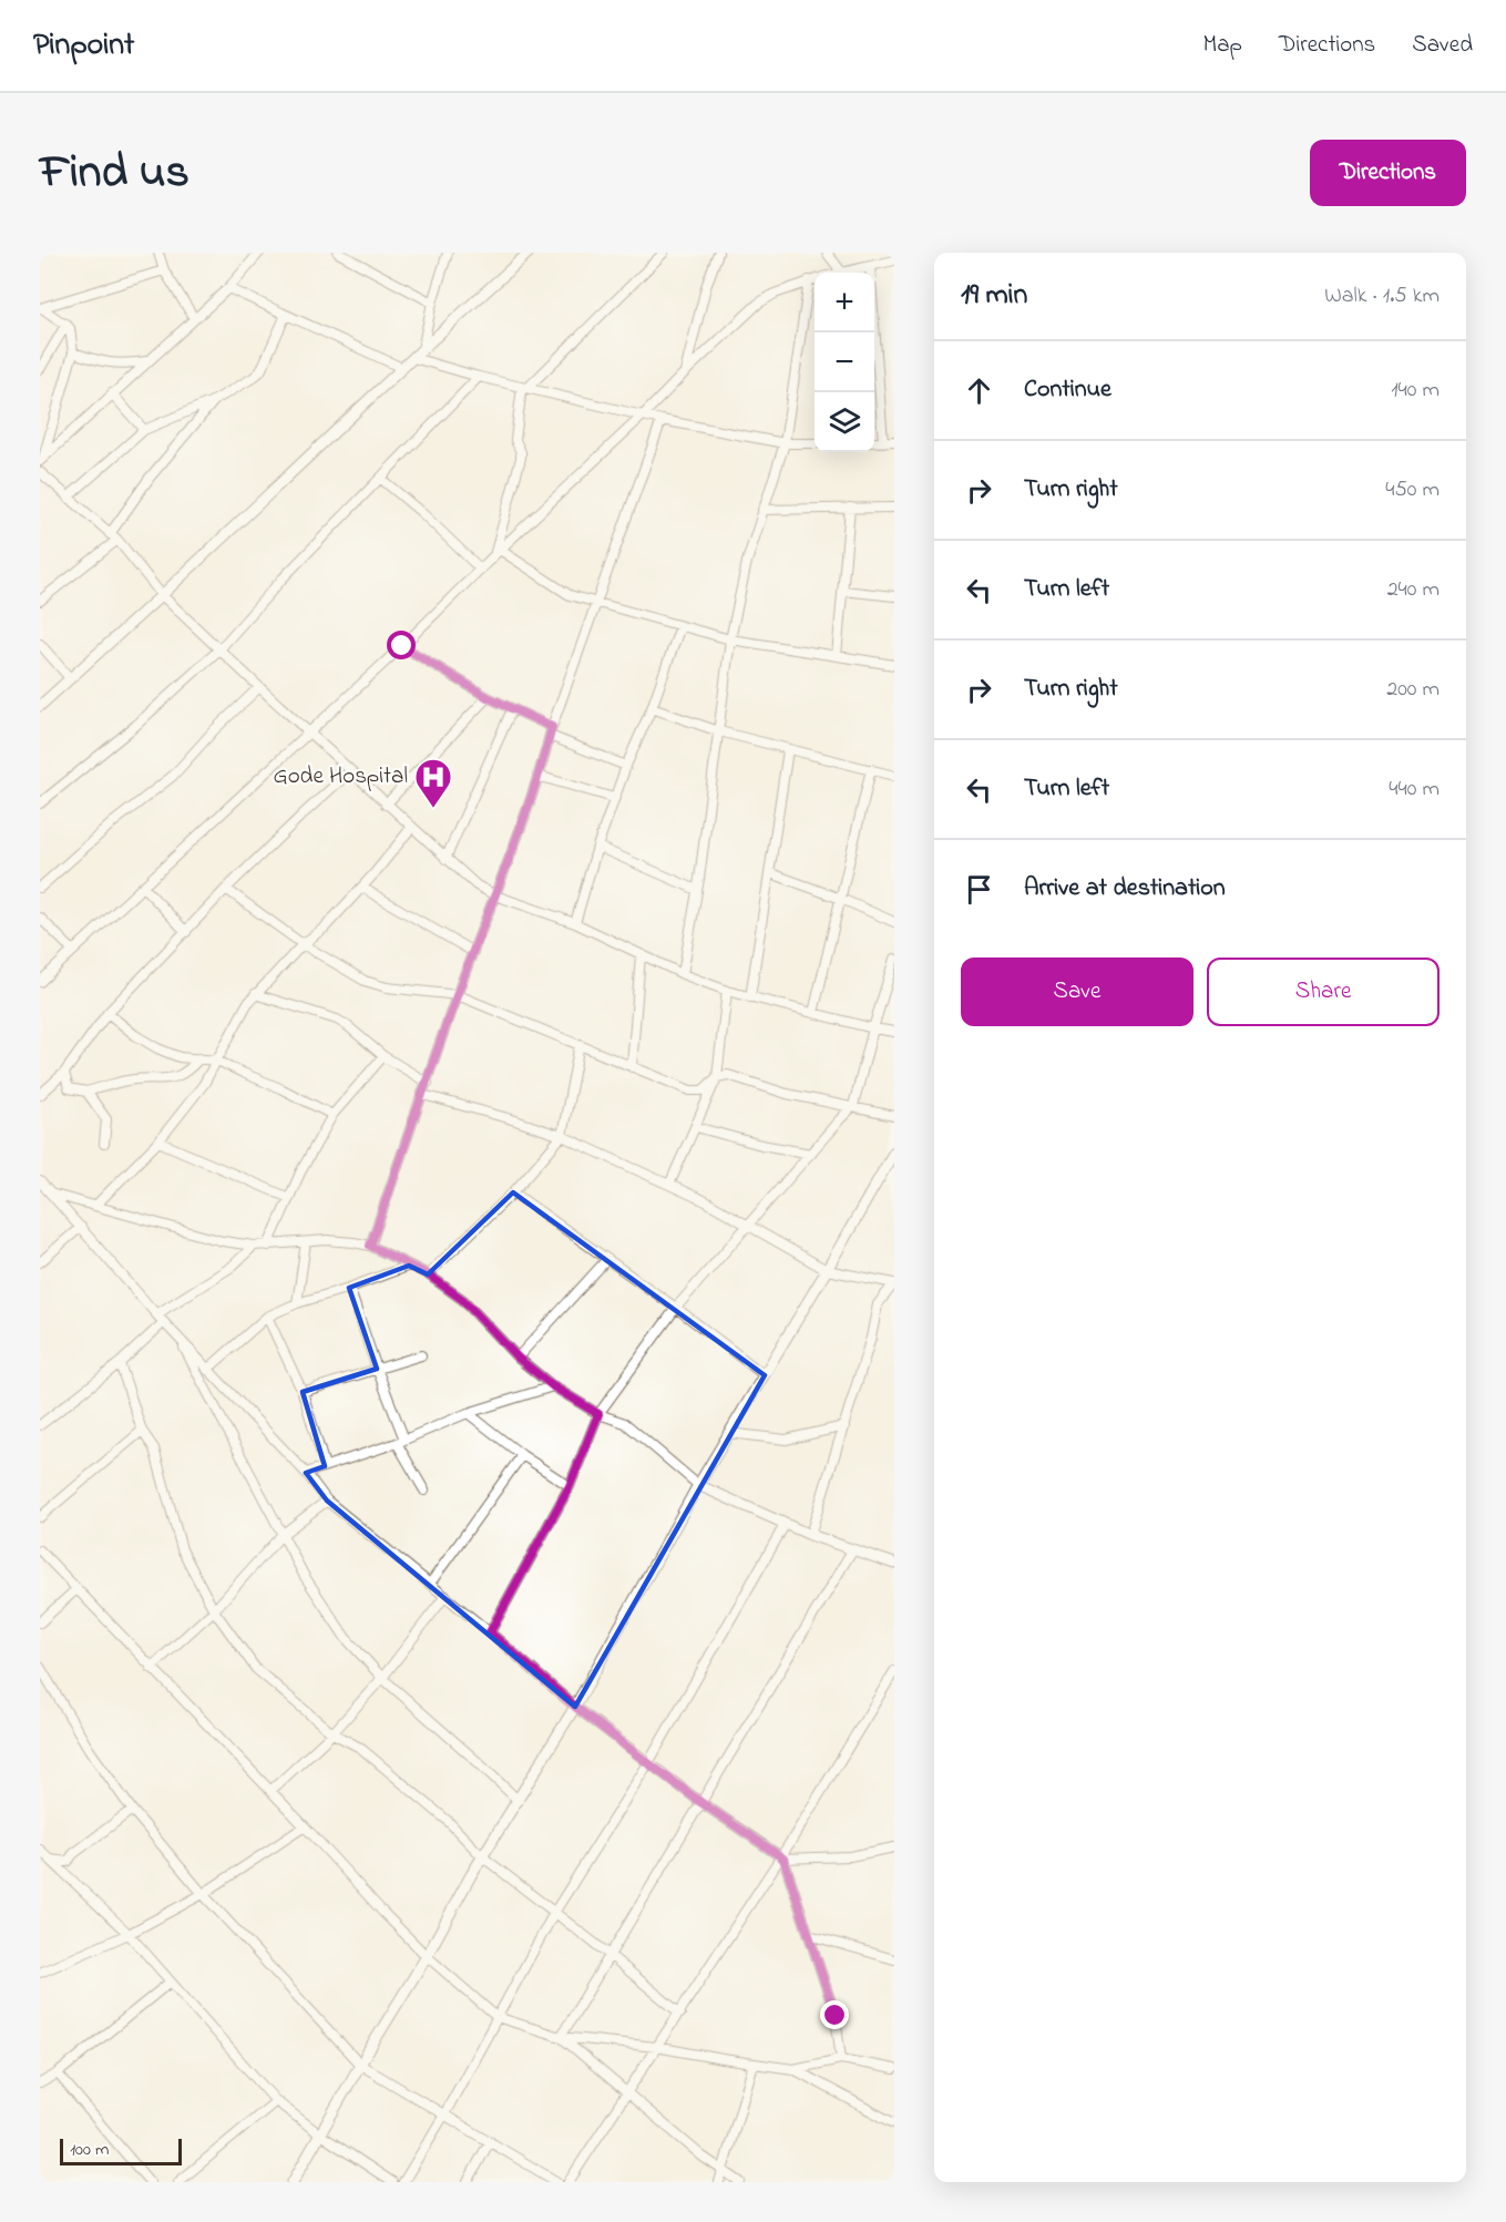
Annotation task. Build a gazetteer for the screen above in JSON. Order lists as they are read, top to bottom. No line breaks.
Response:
{"places":{"hospital":["Gode Hospital"]},"scale_bar":"100 m","page":{"header":"Pinpoint","nav":["Map","Directions","Saved"],"title":"Find us","buttons":["Directions",["Save","Share"]],"heading":["19 min","Walk · 1.5 km"],"map_buttons":["+","−"],"list":[["Continue","140 m"],["Turn right","450 m"],["Turn left","240 m"],["Turn right","200 m"],["Turn left","440 m"],"Arrive at destination"],"scale":"100 m"}}
